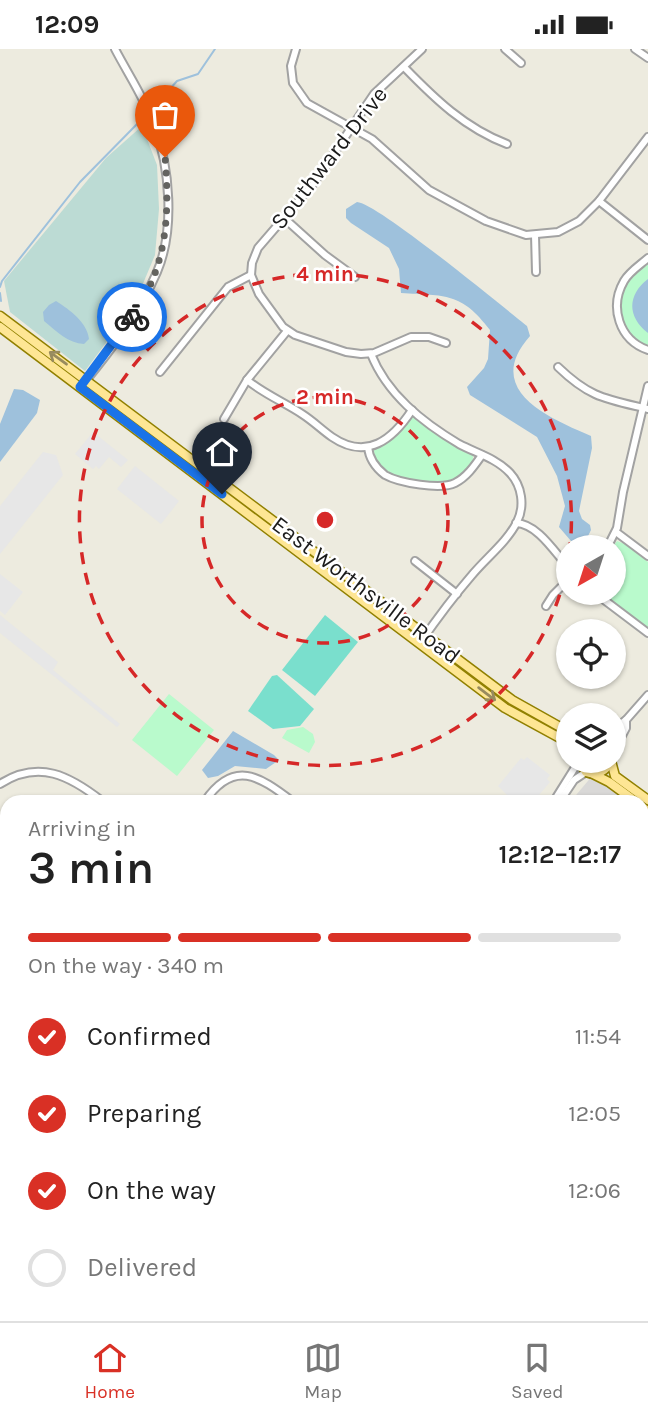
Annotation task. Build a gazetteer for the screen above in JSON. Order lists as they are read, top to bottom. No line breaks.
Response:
{"streets":{"main road":["East Worthsville Road"],"street":["Southward Drive"]},"north":"bottom left","page":{"status":"12:09","heading":["3 min","Arriving in","12:12–12:17"],"bar":"On the way · 340 m","list":[["Confirmed","11:54"],["Preparing","12:05"],["On the way","12:06"],"Delivered"],"tabs":["Home","Map","Saved"]},"rings":["4 min","2 min"]}
